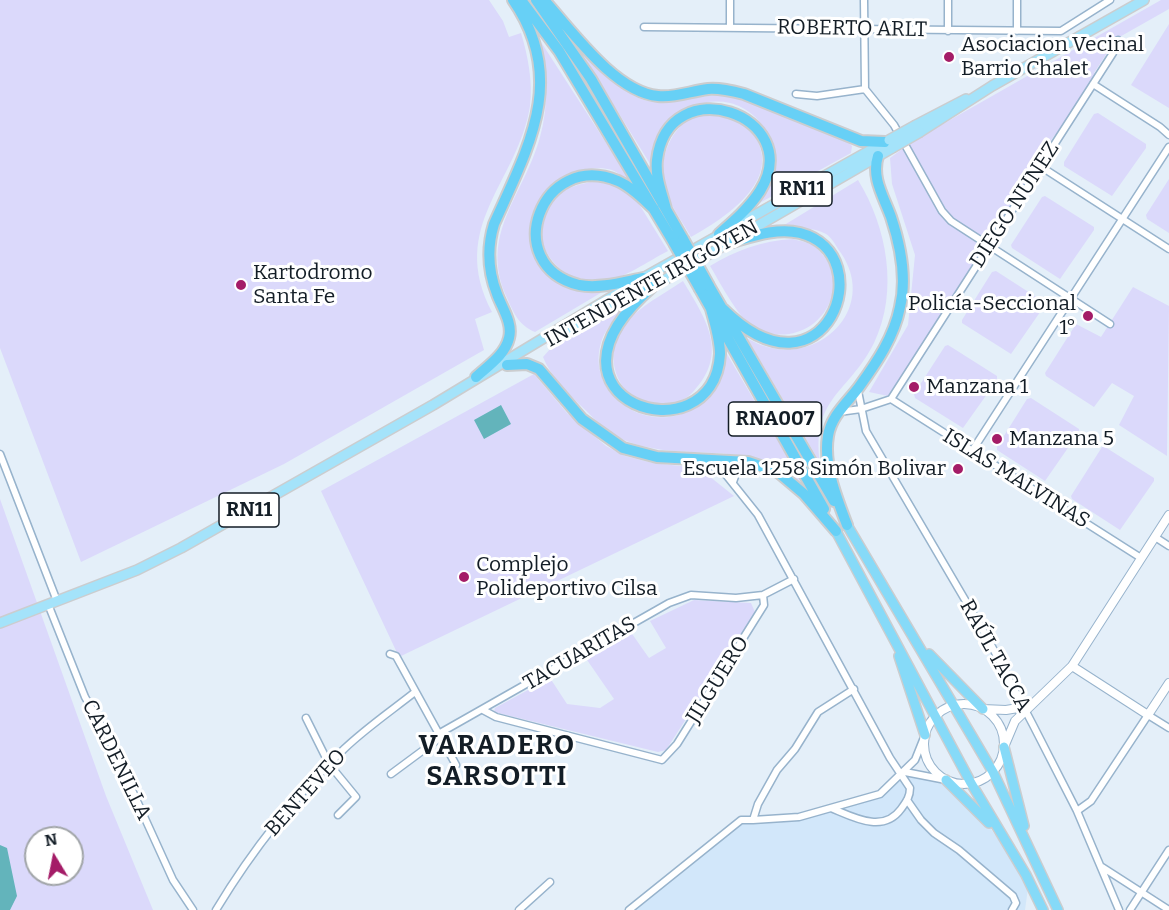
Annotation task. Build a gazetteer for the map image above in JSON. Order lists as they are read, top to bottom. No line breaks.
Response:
{"streets":{"highway":["RNA007"],"main road":["RN11","INTENDENTE IRIGOYEN"],"street":["ROBERTO ARLT","DIEGO NUNEZ","ISLAS MALVINAS","TACUARITAS","RAÚL TACCA","JILGUERO","CARDENILLA","BENTEVEO"]},"crossings":[["DIEGO NUNEZ","ISLAS MALVINAS"],["INTENDENTE IRIGOYEN","CARDENILLA"],["TACUARITAS","JILGUERO"]],"districts":["VARADERO SARSOTTI"],"places":["Asociacion Vecinal Barrio Chalet","Kartodromo Santa Fe","Policía-Seccional 1°","Manzana 1","Manzana 5","Escuela 1258 Simón Bolivar","Complejo Polideportivo Cilsa"],"north":"top"}
